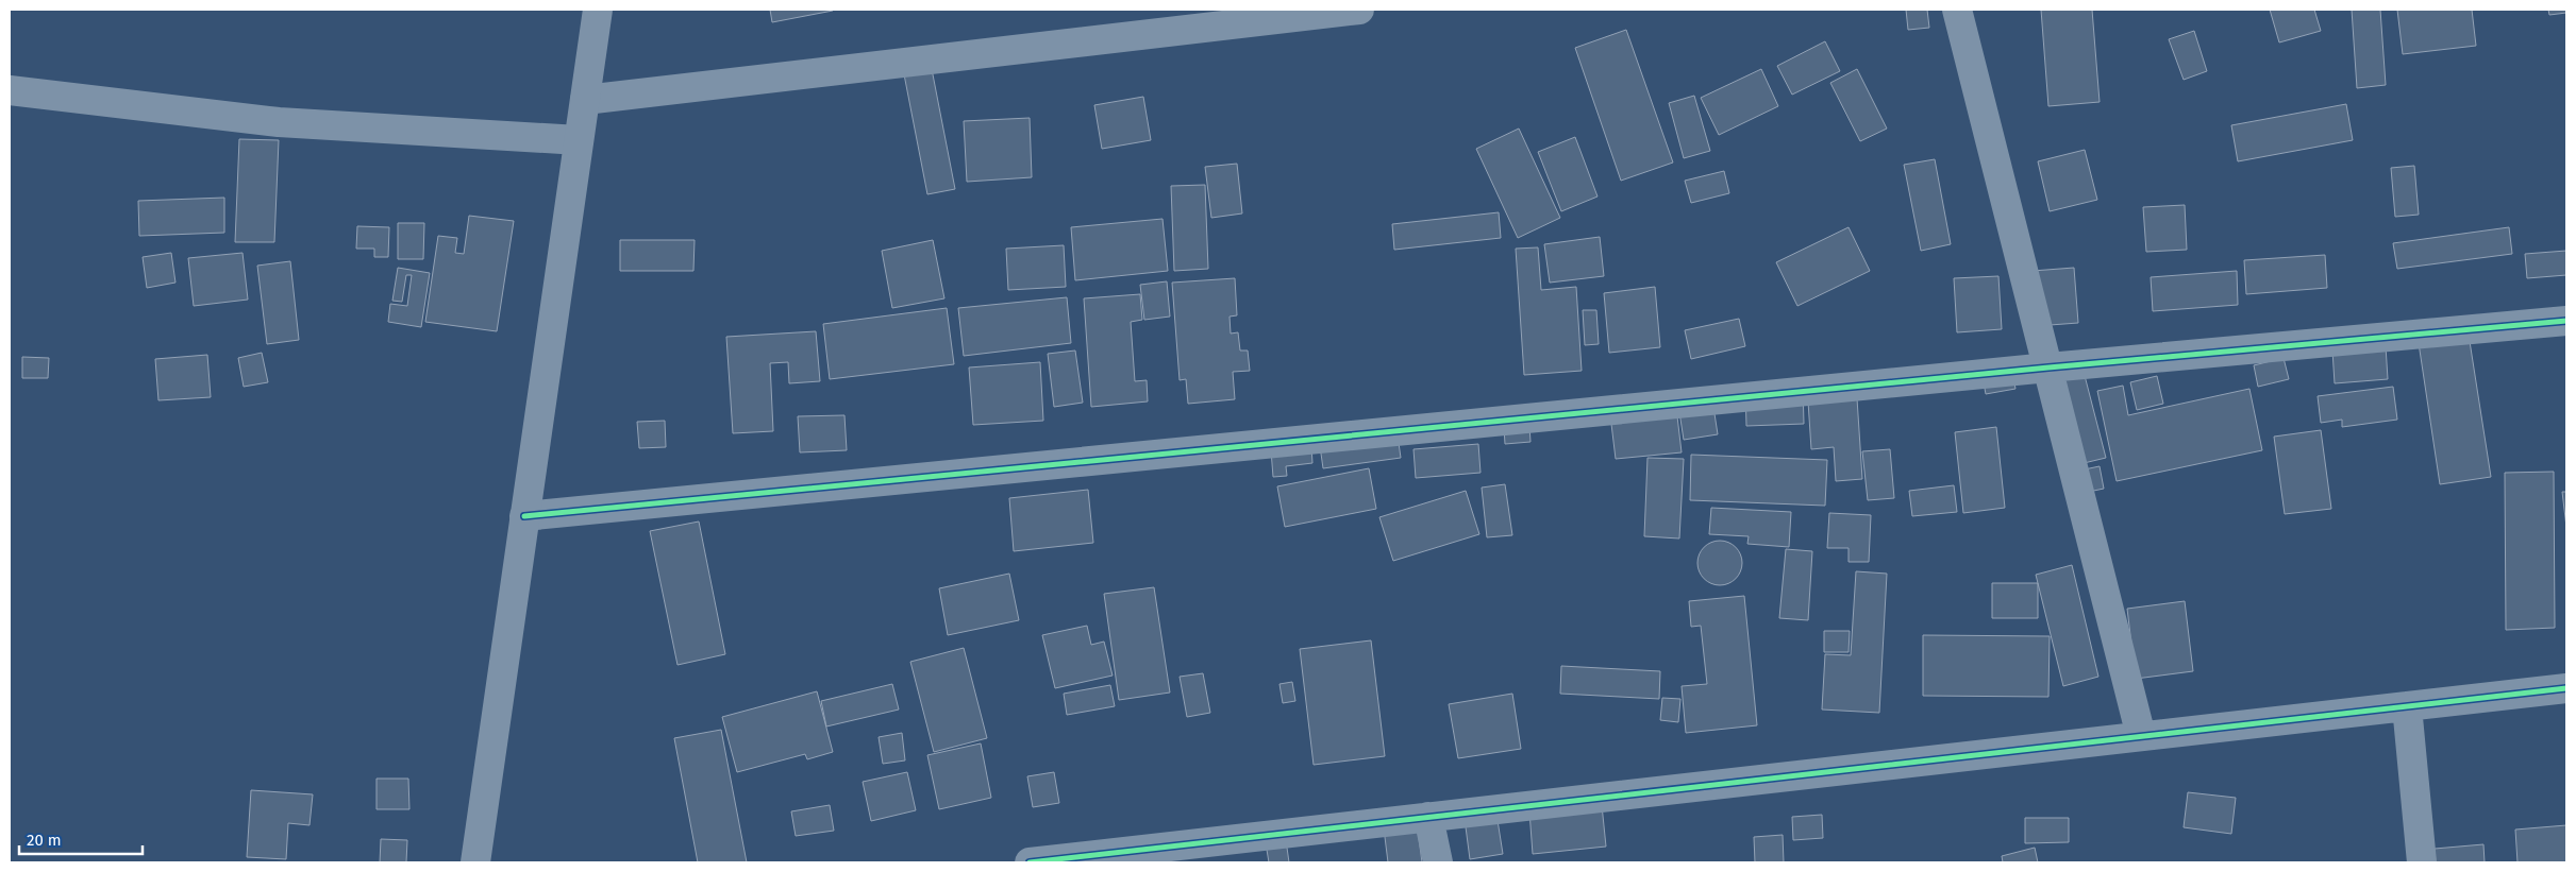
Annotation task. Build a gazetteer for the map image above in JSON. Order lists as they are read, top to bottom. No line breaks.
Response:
{"scale_bar":"20 m"}
